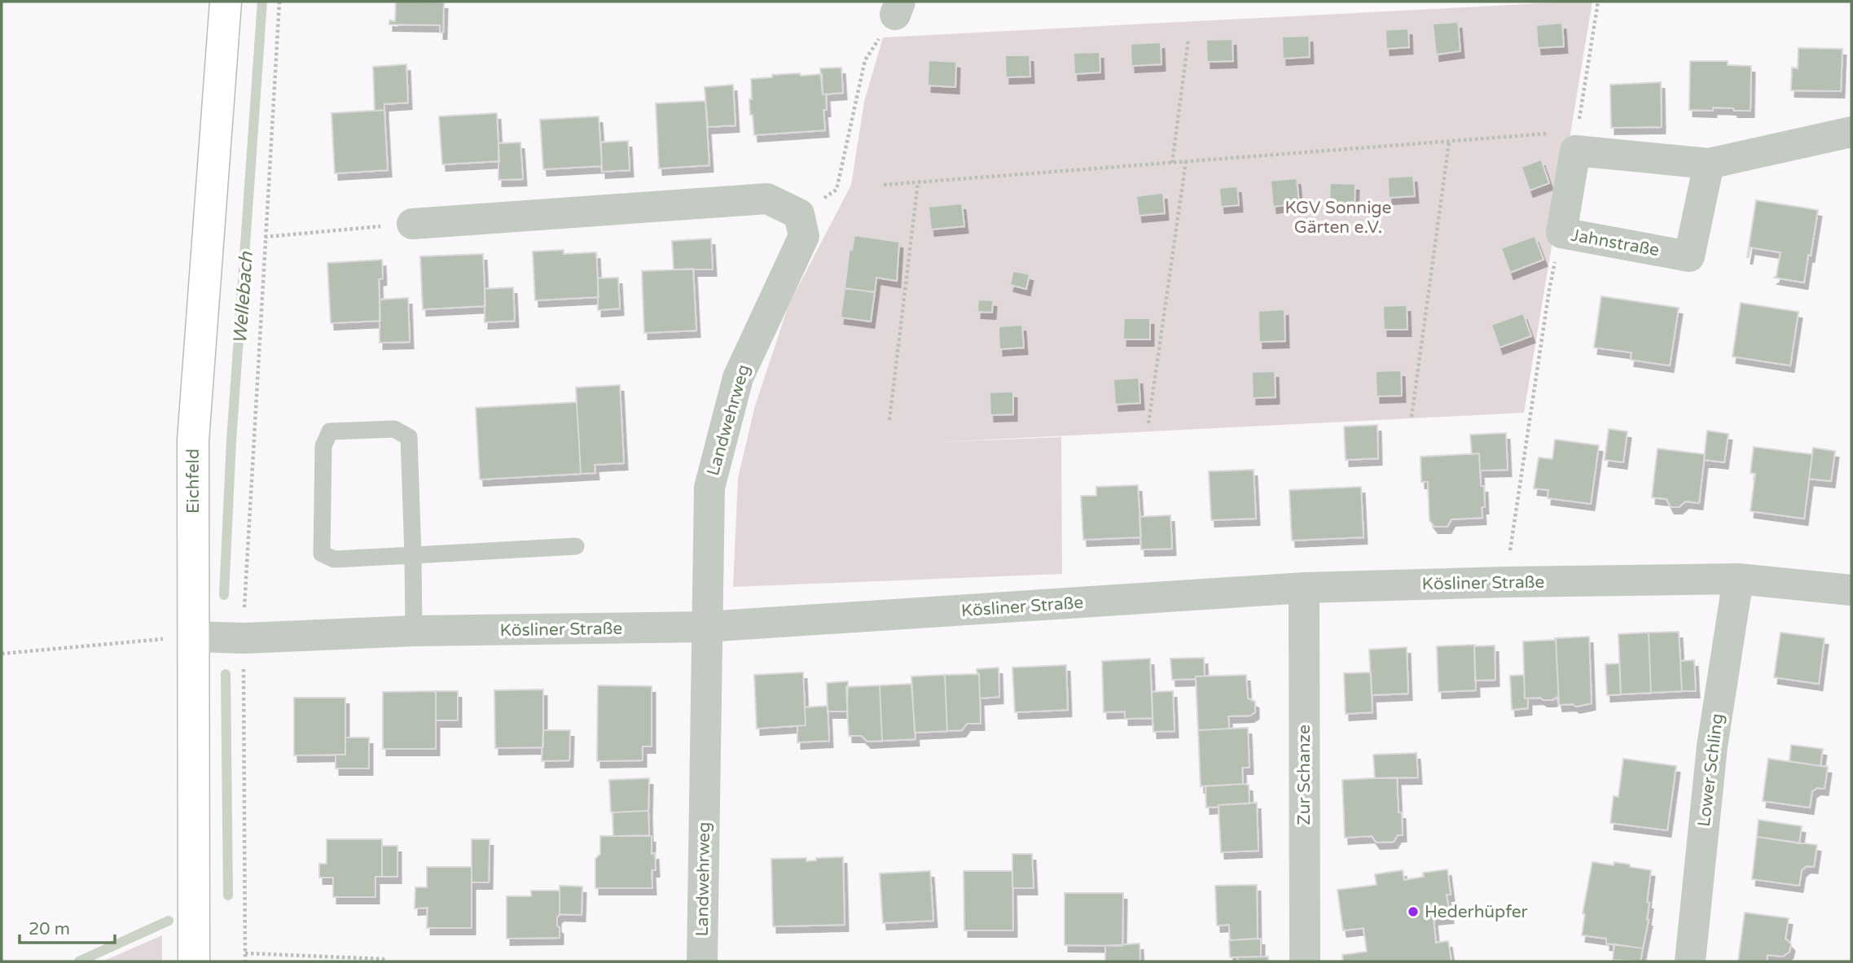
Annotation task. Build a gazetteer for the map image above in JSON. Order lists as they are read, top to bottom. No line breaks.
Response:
{"streets":{"main road":["Eichfeld"],"street":["Jahnstraße","Landwehrweg","Kösliner Straße","Lower Schling","Zur Schanze"]},"crossings":[["Landwehrweg","Kösliner Straße"],["Eichfeld","Kösliner Straße"],["Kösliner Straße","Lower Schling"],["Kösliner Straße","Zur Schanze"]],"water":["Wellebach"],"parks":["KGV Sonnige Gärten e.V."],"places":["Hederhüpfer"],"scale_bar":"20 m"}
